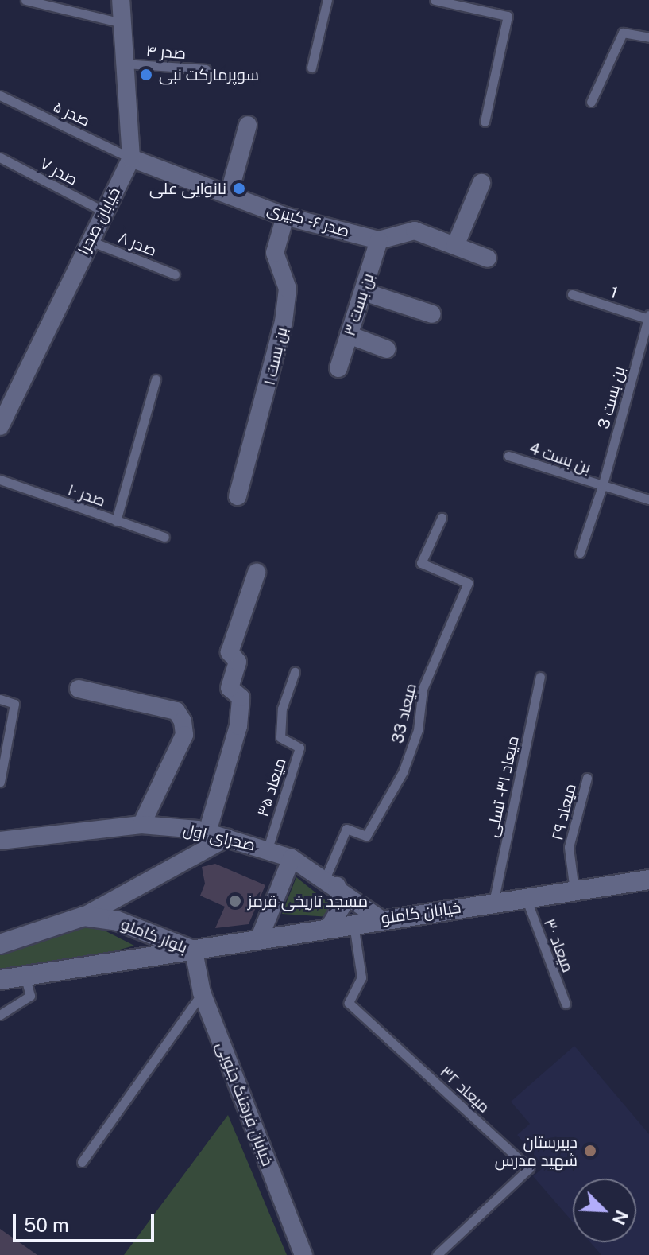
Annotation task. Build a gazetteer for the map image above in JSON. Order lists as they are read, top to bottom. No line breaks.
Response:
{"streets":{"street":["صدر ۶ - کبیری","خیابان صحرا","بن بست ۳","بن بست ۱","صحرای اول","خیابان کاملو","بلوار کاملو","خیابان فرهنگ جنوبی"],"lane":["صدر ۴","صدر ۵","صدر ۷","صدر ۸","1","بن بست 3","بن بست 4","صدر ۱۰","میعاد 33","میعاد ۳۱ - تسلی","میعاد ۳۵","میعاد ۲۹","میعاد ۳۰","میعاد ۳۲"]},"crossings":[["صدر ۵","صدر ۶ - کبیری"],["صدر ۵","خیابان صحرا"],["صدر ۷","خیابان صحرا"],["صدر ۶ - کبیری","خیابان صحرا"],["صدر ۶ - کبیری","بن بست ۳"],["صدر ۶ - کبیری","بن بست ۱"],["خیابان صحرا","صدر ۸"],["1","بن بست 3"],["بن بست 3","بن بست 4"],["میعاد 33","صحرای اول"],["میعاد ۳۱ - تسلی","خیابان کاملو"],["میعاد ۳۵","صحرای اول"],["میعاد ۲۹","خیابان کاملو"],["صحرای اول","خیابان کاملو"],["خیابان کاملو","بلوار کاملو"],["خیابان کاملو","میعاد ۳۰"],["خیابان کاملو","میعاد ۳۲"],["خیابان کاملو","خیابان فرهنگ جنوبی"],["بلوار کاملو","خیابان فرهنگ جنوبی"]],"places":["سوپرمارکت نبی","نانوایی علی","مسجد تاریخی قرمز","دبیرستان شهید مدرس"],"scale_bar":"50 m","north":"bottom right"}
